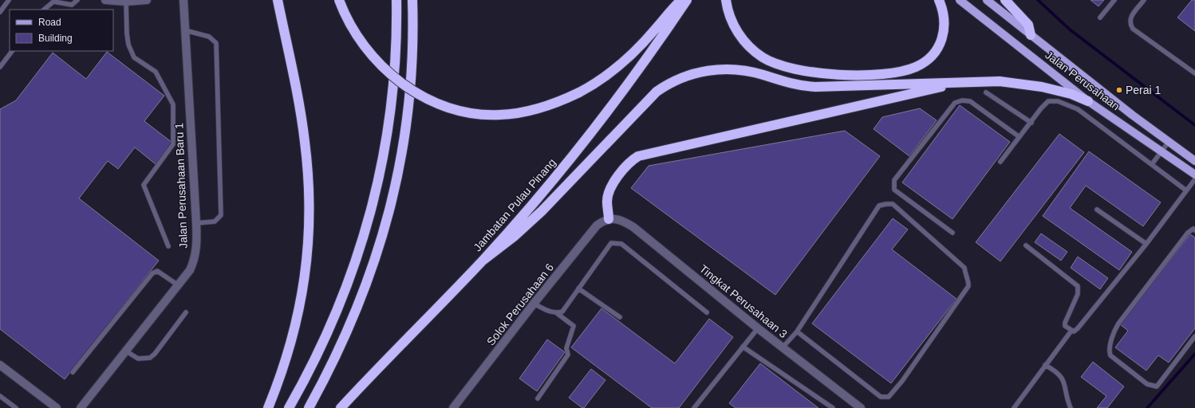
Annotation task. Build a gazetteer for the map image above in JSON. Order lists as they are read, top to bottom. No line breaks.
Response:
{"streets":{"highway":["Jambatan Pulau Pinang"],"main road":["Jalan Perusahaan"],"street":["Jalan Perusahaan Baru 1","Tingkat Perusahaan 3","Solok Perusahaan 6"]},"crossings":[["Tingkat Perusahaan 3","Solok Perusahaan 6"]],"places":["Perai 1"],"legend":["Road","Building"]}
